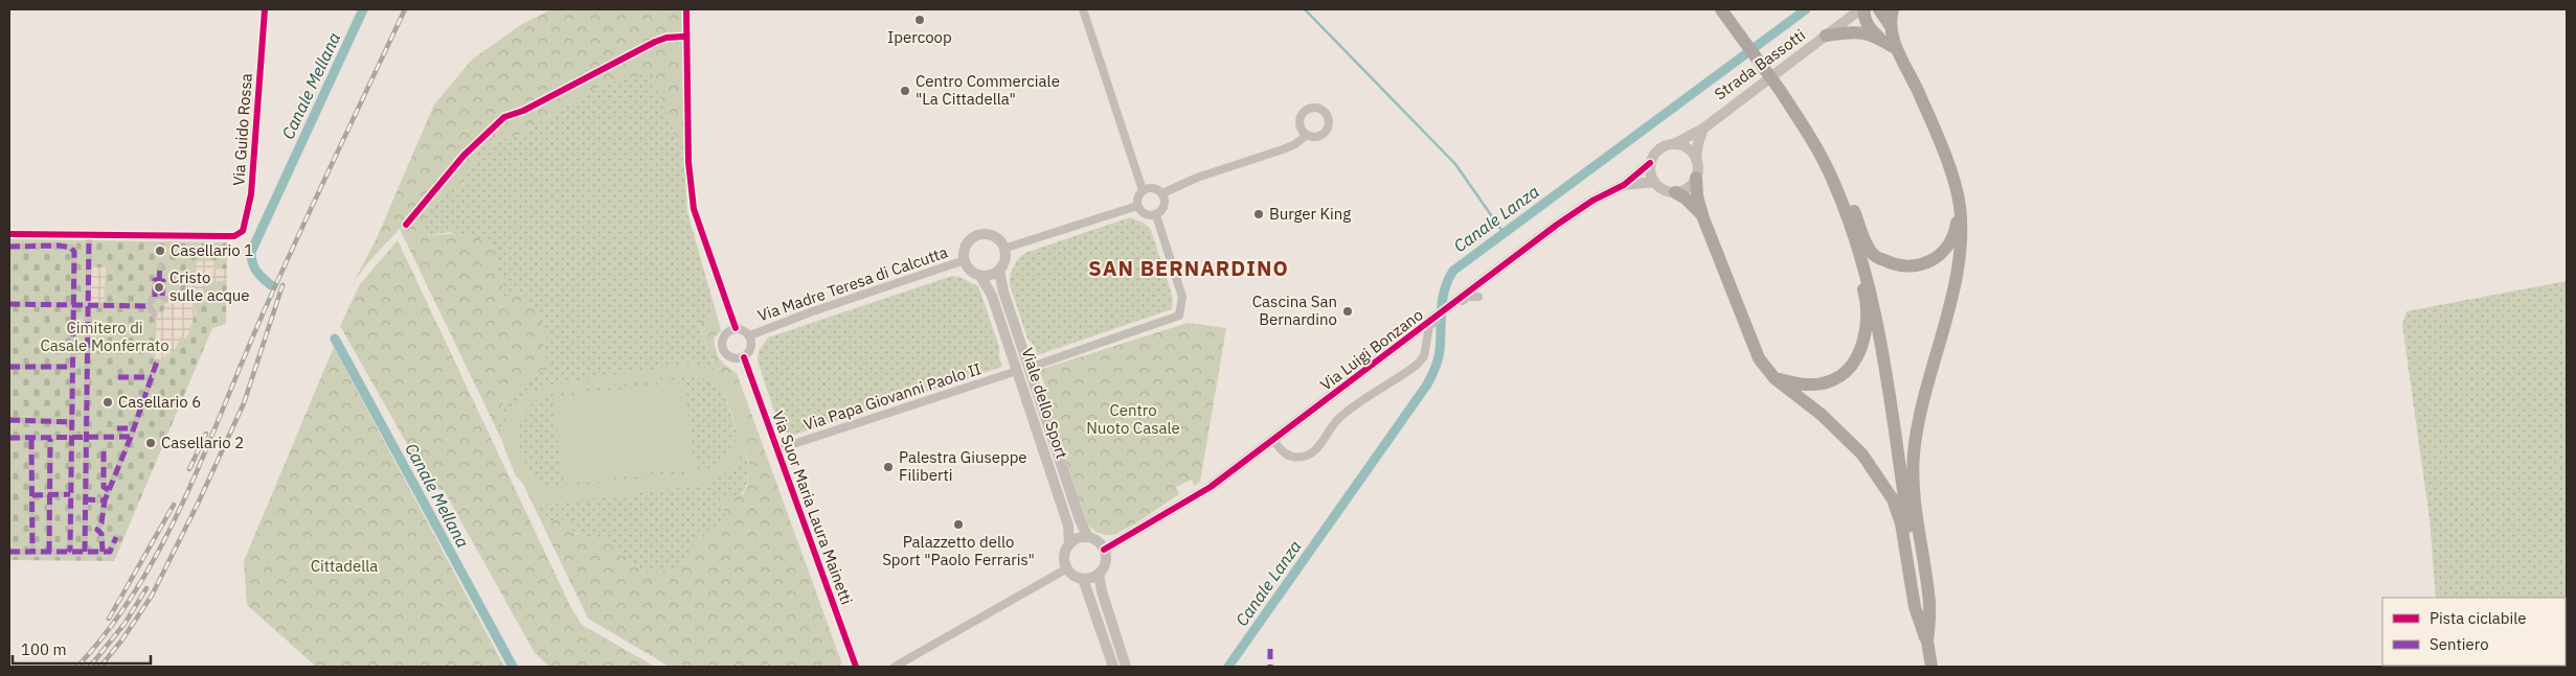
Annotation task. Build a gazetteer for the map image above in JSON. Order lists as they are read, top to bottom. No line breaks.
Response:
{"streets":{"street":["Strada Bassotti","Via Guido Rossa","Via Madre Teresa di Calcutta","Via Luigi Bonzano","Via Papa Giovanni Paolo II","Viale dello Sport","Via Suor Maria Laura Mainetti"]},"crossings":[["Strada Bassotti","Via Luigi Bonzano"],["Via Madre Teresa di Calcutta","Viale dello Sport"],["Via Madre Teresa di Calcutta","Via Suor Maria Laura Mainetti"],["Via Luigi Bonzano","Viale dello Sport"],["Via Papa Giovanni Paolo II","Viale dello Sport"],["Via Papa Giovanni Paolo II","Via Suor Maria Laura Mainetti"]],"districts":["SAN BERNARDINO"],"water":["Canale Mellana","Canale Lanza"],"parks":["Cimitero di Casale Monferrato","Centro Nuoto Casale","Cittadella"],"places":["Ipercoop","Centro Commerciale \"La Cittadella\"","Burger King","Casellario 1","Cristo sulle acque","Cascina San Bernardino","Casellario 6","Casellario 2","Palestra Giuseppe Filiberti","Palazzetto dello Sport \"Paolo Ferraris\""],"legend":["Pista ciclabile","Sentiero"],"scale_bar":"100 m"}
